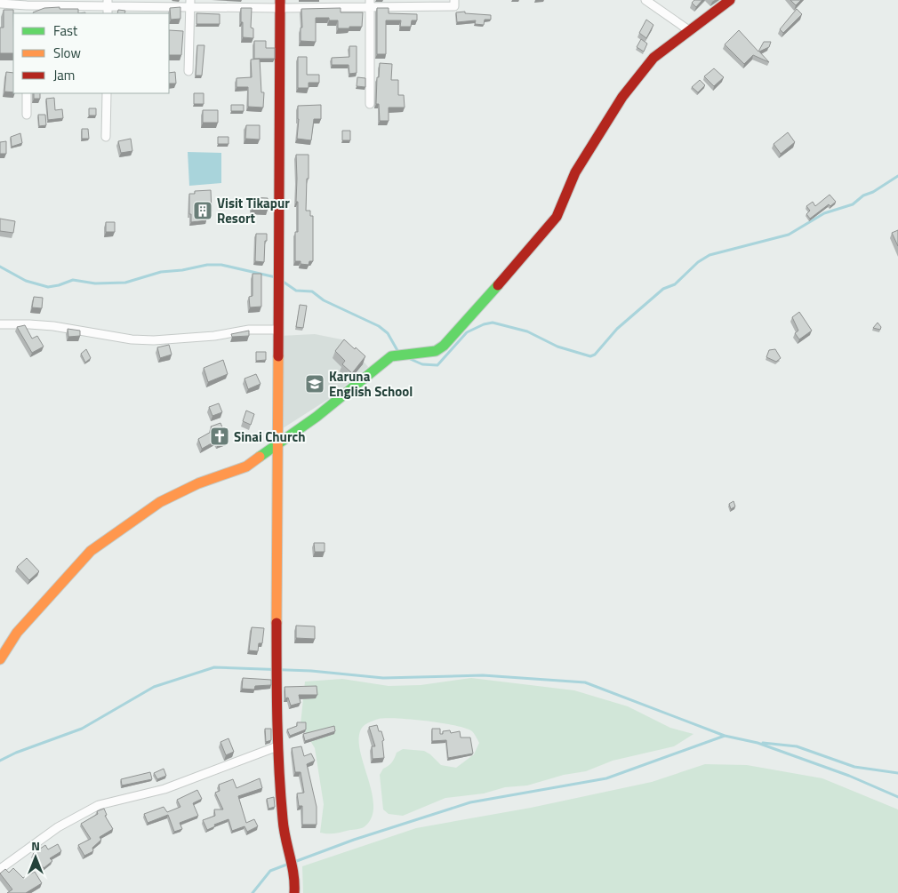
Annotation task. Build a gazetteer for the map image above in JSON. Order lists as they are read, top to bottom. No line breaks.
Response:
{"places":{"building":["Visit Tikapur Resort"],"school or university":["Karuna English School"],"church":["Sinai Church"]},"legend":["Fast","Slow","Jam"],"north":"top"}
